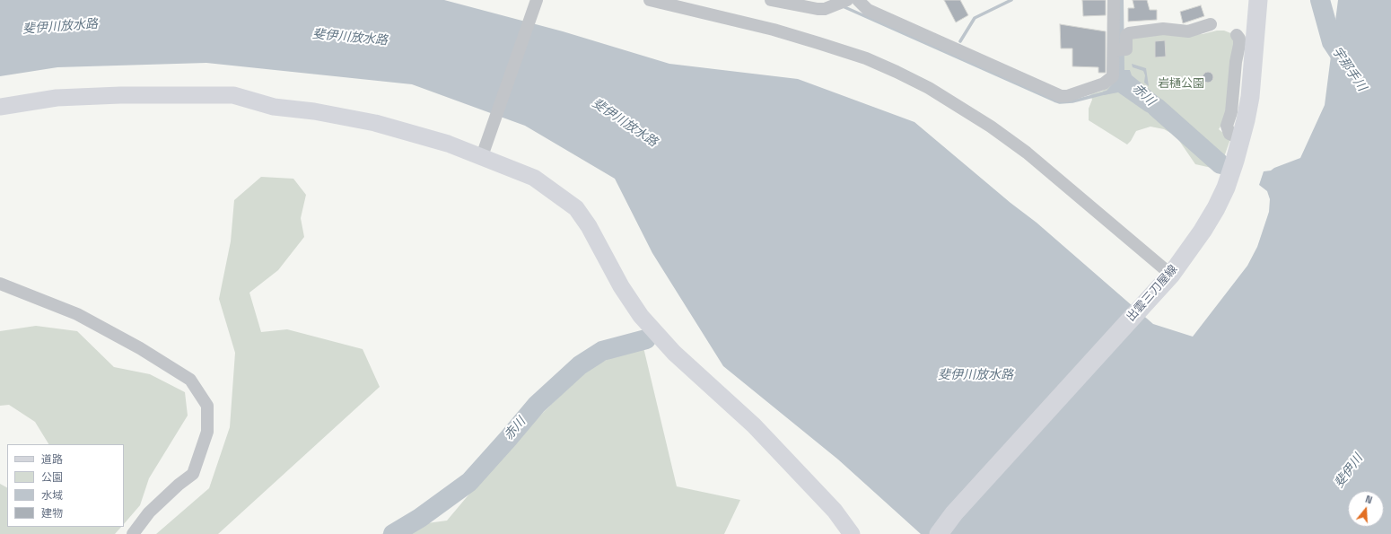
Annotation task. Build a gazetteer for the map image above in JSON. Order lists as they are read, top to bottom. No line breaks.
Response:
{"streets":{"main road":["出雲三刀屋線"]},"water":["斐伊川放水路","宇那手川","赤川","斐伊川"],"parks":["岩樋公園"],"legend":["道路","公園","水域","建物"],"north":"top"}
